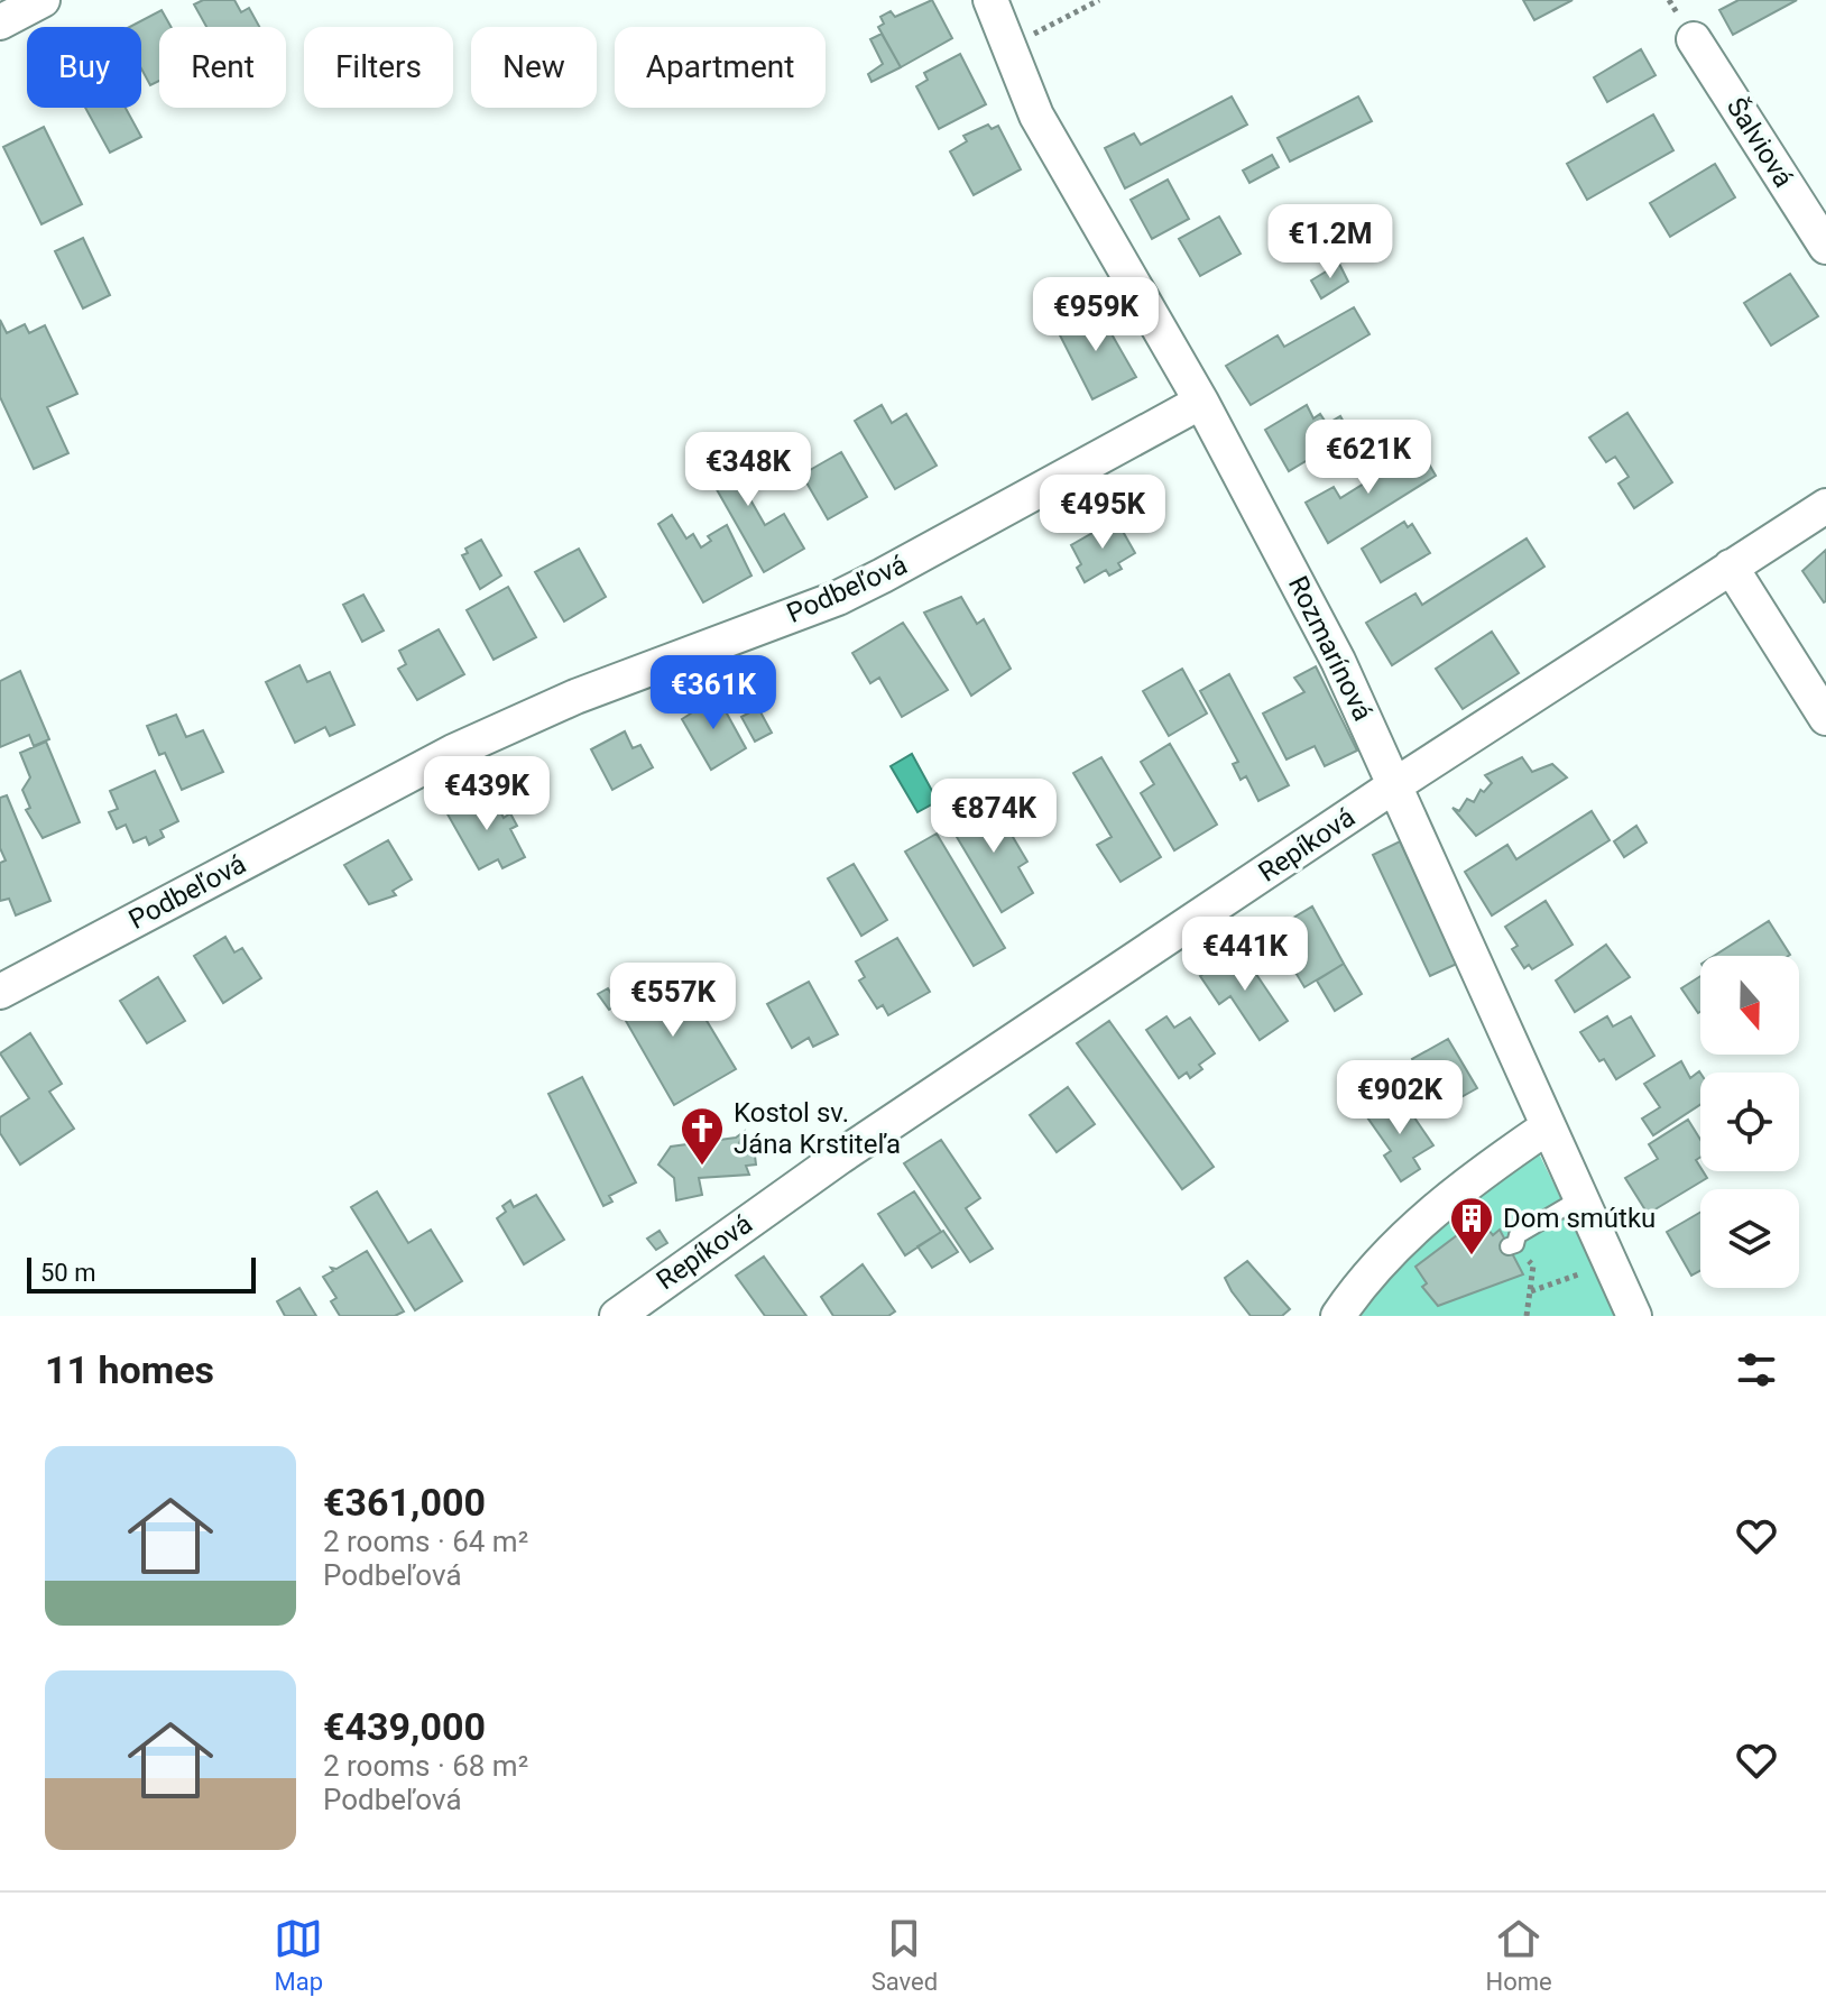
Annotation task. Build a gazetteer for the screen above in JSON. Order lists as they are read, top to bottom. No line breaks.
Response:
{"streets":{"street":["Šalviová","Podbeľová","Rozmarínová","Repíková"]},"crossings":[["Podbeľová","Rozmarínová"],["Rozmarínová","Repíková"]],"places":{"church":["Kostol sv. Jána Krstiteľa"],"building":["Dom smútku"]},"scale_bar":"50 m","north":"bottom","page":{"chip":["Buy","Rent","Filters","New","Apartment"],"price":["€1.2M","€959K","€621K","€348K","€495K","€361K","€439K","€874K","€441K","€557K","€902K"],"scale":"50 m","heading":"11 homes","list":[{"name":"€361,000","note":"2 rooms · 64 m² · Podbeľová"},{"name":"€439,000","note":"2 rooms · 68 m² · Podbeľová"}],"tabs":["Map","Saved","Home"]}}
